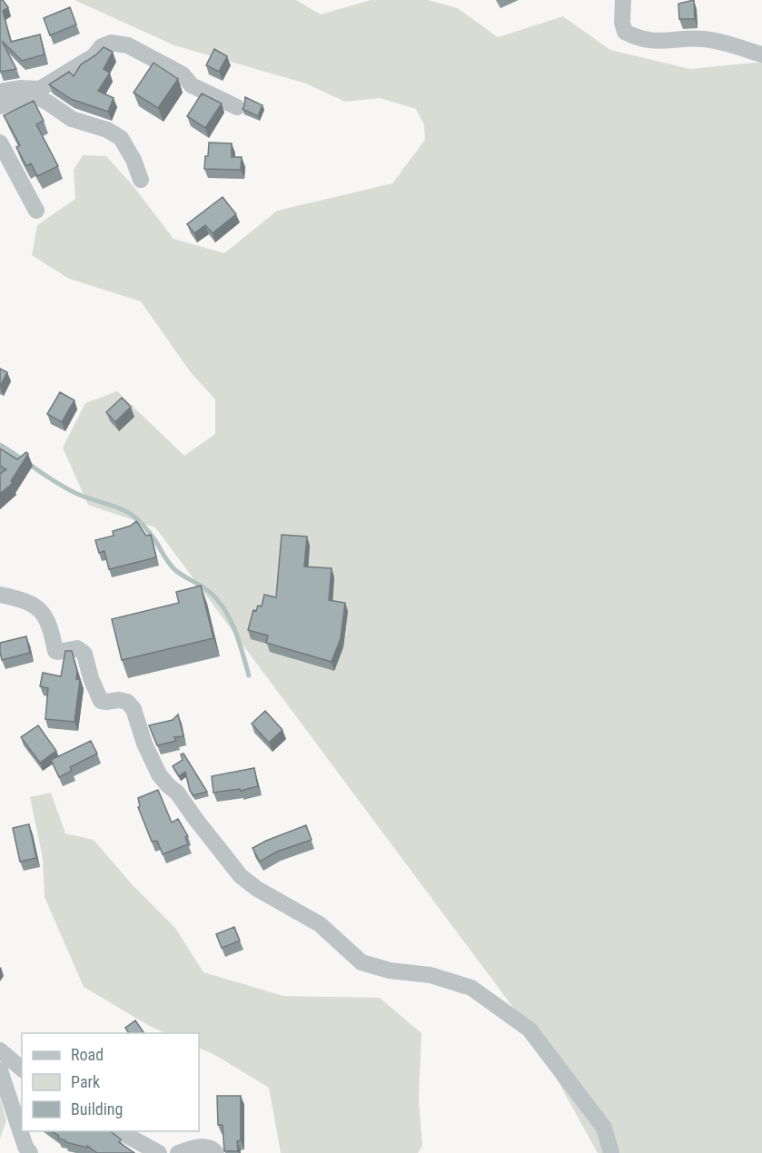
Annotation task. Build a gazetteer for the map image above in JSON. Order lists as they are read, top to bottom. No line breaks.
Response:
{"legend":["Road","Park","Building"]}
